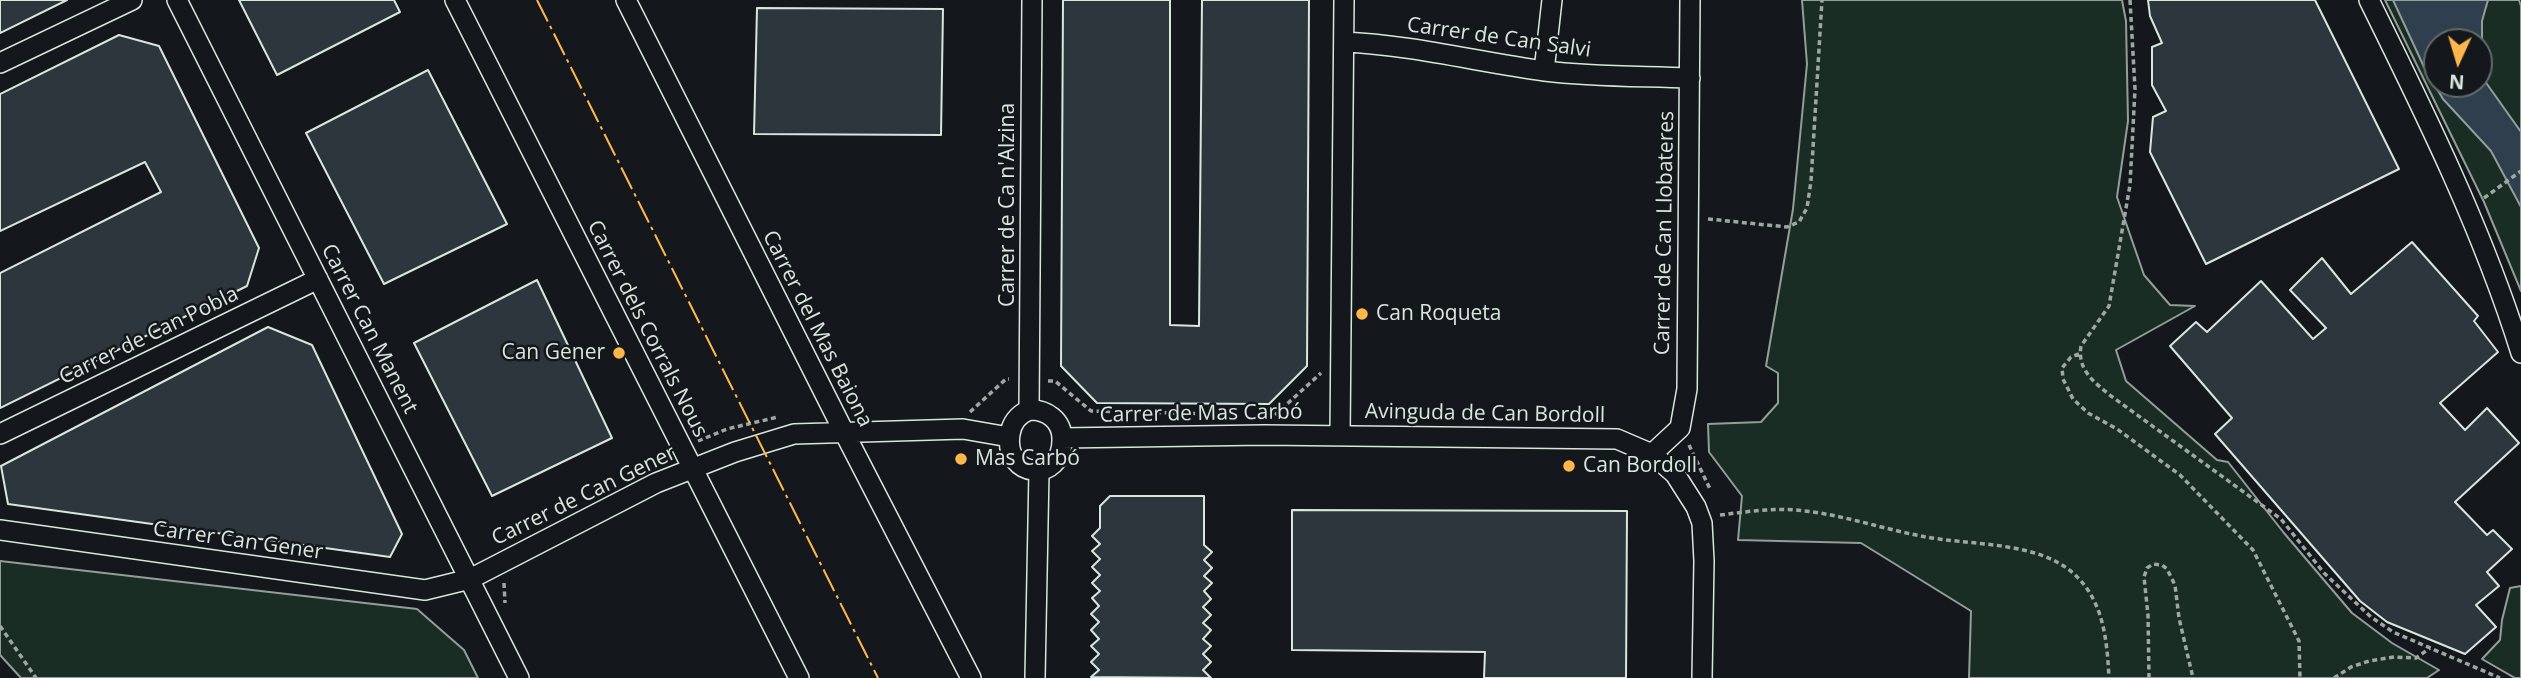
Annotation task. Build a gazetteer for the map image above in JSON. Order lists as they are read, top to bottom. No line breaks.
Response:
{"streets":{"street":["Carrer de Can Salvi","Carrer de Ca n'Alzina","Carrer de Can Llobateres","Carrer Can Manent","Carrer dels Corrals Nous","Carrer del Mas Baiona","Carrer de Can Pobla","Carrer de Mas Carbó","Avinguda de Can Bordoll","Carrer de Can Gener","Carrer Can Gener"]},"crossings":[["Carrer de Can Salvi","Carrer de Can Llobateres"],["Carrer de Can Salvi","Avinguda de Can Bordoll"],["Carrer de Ca n'Alzina","Carrer de Mas Carbó"],["Carrer de Ca n'Alzina","Carrer de Can Gener"],["Carrer Can Manent","Carrer de Can Pobla"],["Carrer Can Manent","Carrer de Can Gener"],["Carrer Can Manent","Carrer Can Gener"],["Carrer dels Corrals Nous","Carrer de Can Gener"],["Carrer del Mas Baiona","Carrer de Can Gener"],["Carrer de Mas Carbó","Avinguda de Can Bordoll"],["Carrer de Mas Carbó","Carrer de Can Gener"],["Carrer de Can Gener","Carrer Can Gener"]],"places":["Can Roqueta","Can Gener","Mas Carbó","Can Bordoll"],"north":"bottom"}
